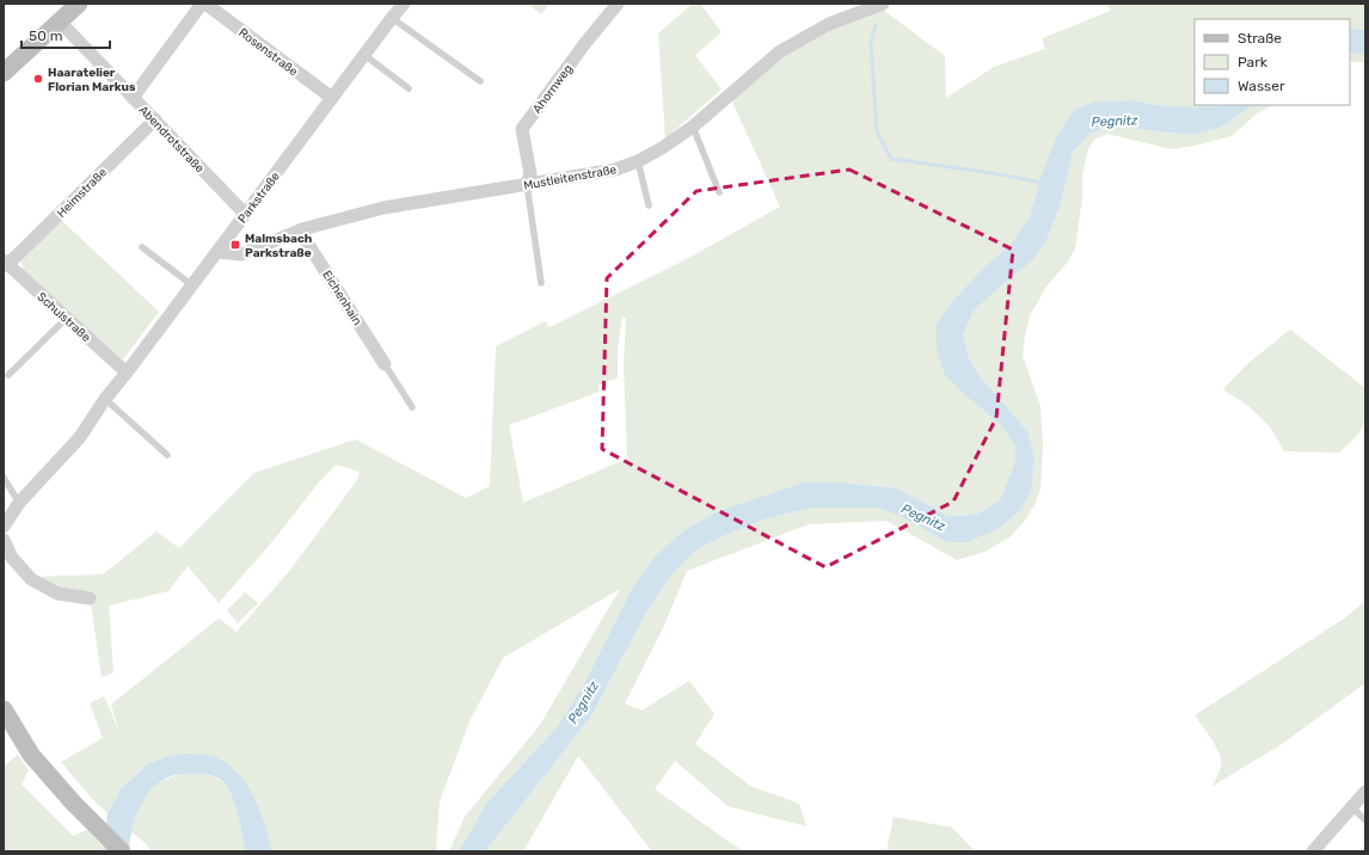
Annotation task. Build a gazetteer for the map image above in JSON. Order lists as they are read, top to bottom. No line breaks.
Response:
{"streets":{"street":["Rosenstraße","Ahornweg","Abendrotstraße","Mustleitenstraße","Heimstraße","Parkstraße","Eichenhain","Schulstraße"]},"crossings":[["Rosenstraße","Parkstraße"],["Ahornweg","Mustleitenstraße"],["Abendrotstraße","Heimstraße"],["Abendrotstraße","Parkstraße"],["Mustleitenstraße","Parkstraße"],["Mustleitenstraße","Eichenhain"],["Heimstraße","Schulstraße"],["Parkstraße","Schulstraße"]],"water":["Pegnitz"],"places":{"other":["Haaratelier Florian Markus"],"transit":["Malmsbach Parkstraße"]},"legend":["Straße","Park","Wasser"],"scale_bar":"50 m"}
